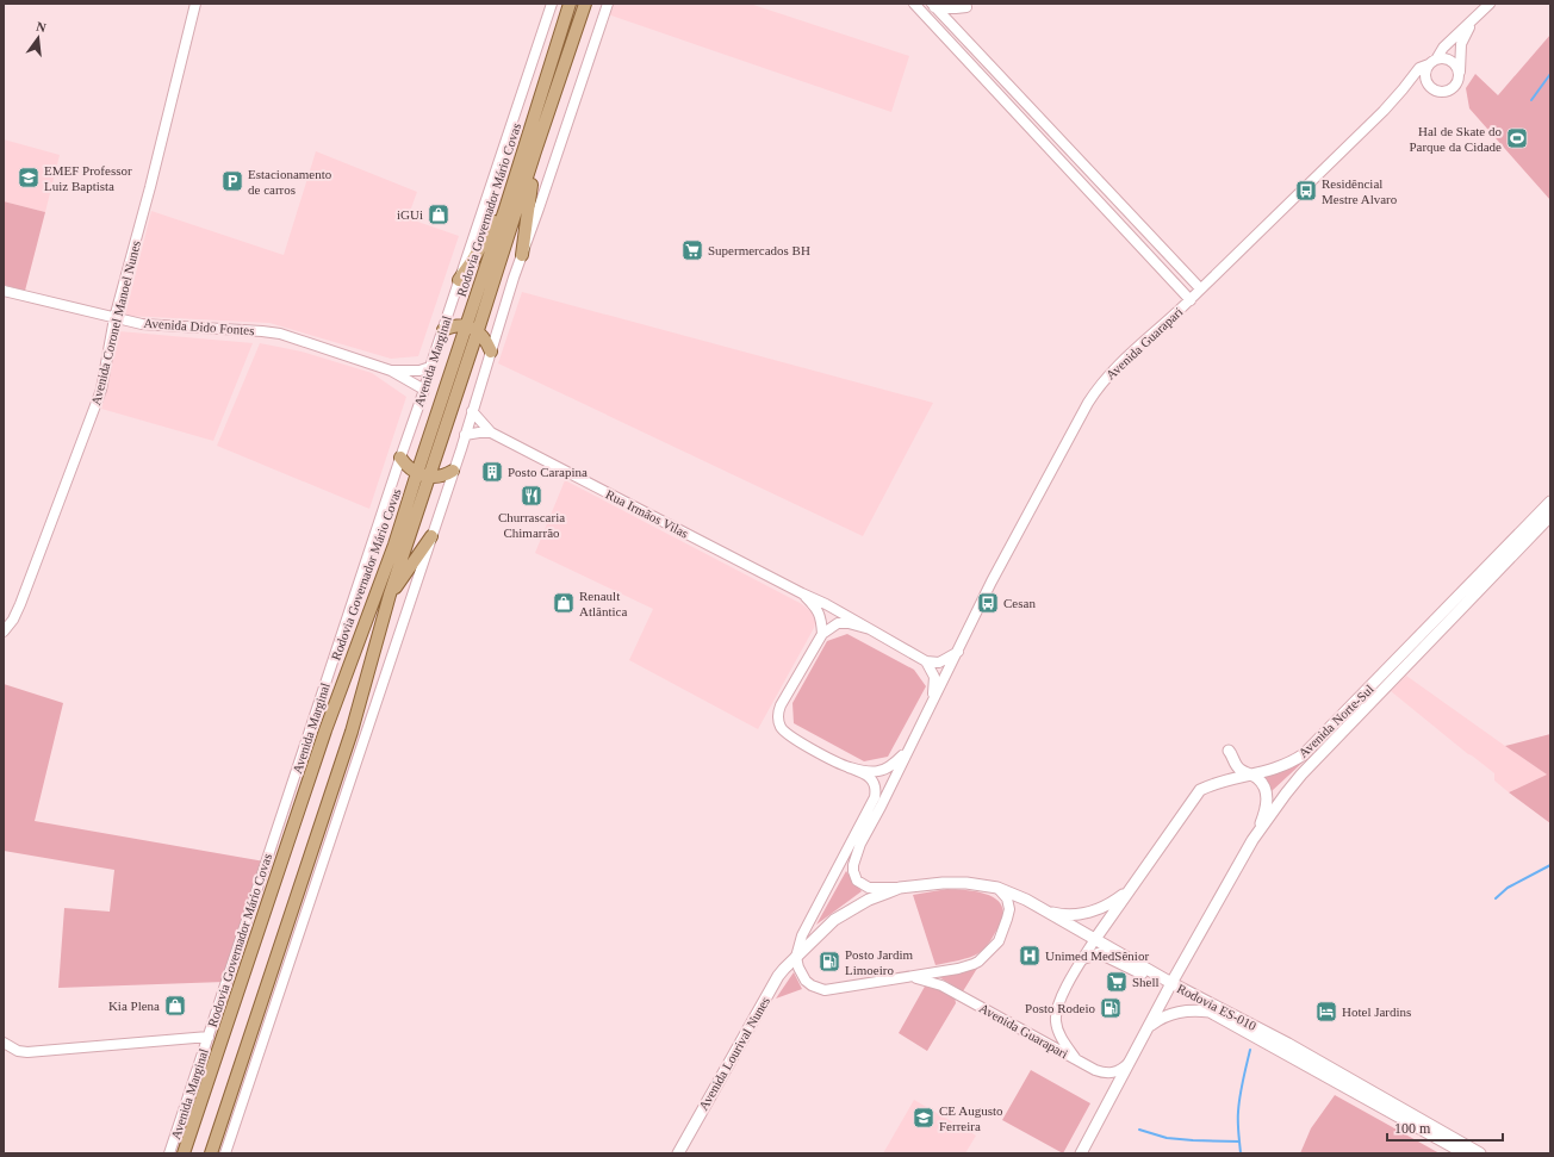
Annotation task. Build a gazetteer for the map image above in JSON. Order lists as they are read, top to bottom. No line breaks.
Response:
{"streets":{"main road":["Rodovia Governador Mário Covas","Avenida Norte-Sul","Rodovia ES-010","Avenida Lourival Nunes"],"street":["Avenida Coronel Manoel Nunes","Avenida Dido Fontes","Avenida Guarapari","Avenida Marginal","Rua Irmãos Vilas"]},"crossings":[["Avenida Coronel Manoel Nunes","Avenida Dido Fontes"],["Avenida Dido Fontes","Avenida Marginal"],["Avenida Guarapari","Rua Irmãos Vilas"],["Avenida Guarapari","Avenida Norte-Sul"],["Avenida Guarapari","Rodovia ES-010"],["Avenida Guarapari","Avenida Lourival Nunes"],["Avenida Norte-Sul","Rodovia ES-010"],["Rodovia ES-010","Avenida Lourival Nunes"]],"places":{"sports":["Hal de Skate do Parque da Cidade"],"school or university":["EMEF Professor Luiz Baptista","CE Augusto Ferreira"],"parking":["Estacionamento de carros"],"bus stop":["Residêncial Mestre Alvaro","Cesan"],"shop":["iGUi","Renault Atlântica","Kia Plena"],"supermarket":["Supermercados BH","Shell"],"building":["Posto Carapina"],"restaurant":["Churrascaria Chimarrão"],"hospital":["Unimed MedSênior"],"fuel station":["Posto Jardim Limoeiro","Posto Rodeio"],"hotel":["Hotel Jardins"]},"scale_bar":"100 m","north":"top"}
